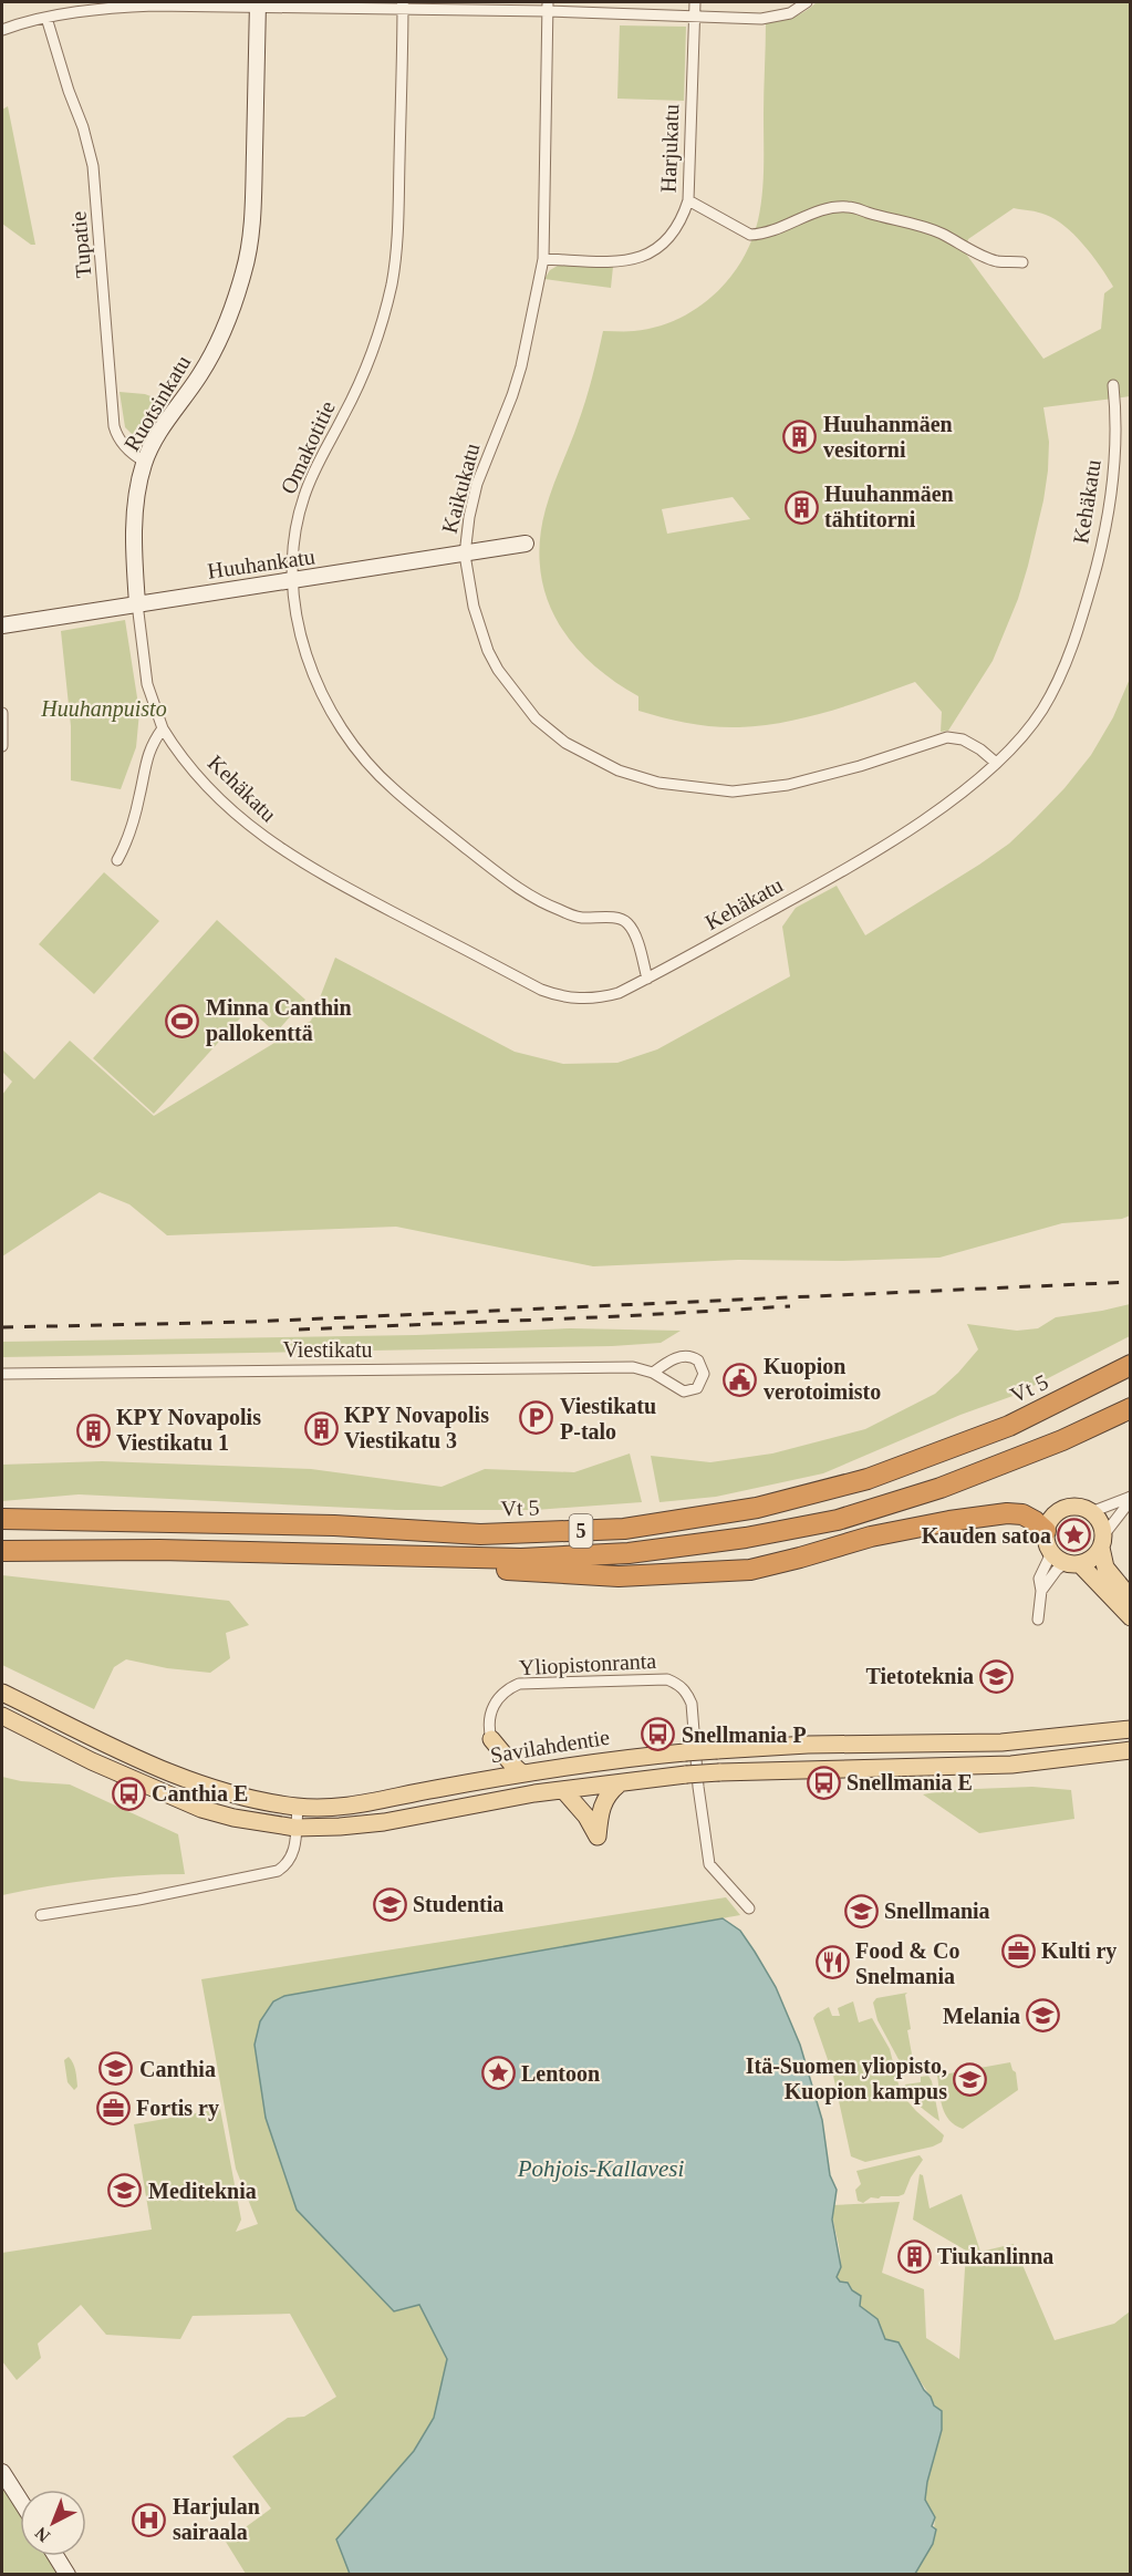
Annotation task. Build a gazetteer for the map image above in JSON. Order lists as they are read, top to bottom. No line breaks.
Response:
{"streets":{"highway":["Vt 5","5"],"main road":["Savilahdentie"],"street":["Harjukatu","Tupatie","Ruotsinkatu","Omakotitie","Kaikukatu","Kehäkatu","Huuhankatu","Viestikatu","Yliopistonranta"]},"crossings":[["Harjukatu","Kaikukatu"],["Tupatie","Ruotsinkatu"],["Ruotsinkatu","Kehäkatu"],["Ruotsinkatu","Huuhankatu"],["Omakotitie","Kehäkatu"],["Omakotitie","Huuhankatu"],["Kaikukatu","Kehäkatu"],["Kaikukatu","Huuhankatu"]],"water":["Pohjois-Kallavesi"],"parks":["Huuhanpuisto"],"places":{"building":["Huuhanmäen vesitorni","Huuhanmäen tähtitorni","KPY Novapolis Viestikatu 3","KPY Novapolis Viestikatu 1","Tiukanlinna"],"sports":["Minna Canthin pallokenttä"],"public building":["Kuopion verotoimisto"],"parking":["Viestikatu P-talo"],"place":["Kauden satoa","Lentoon"],"school or university":["Tietoteknia","Studentia","Snellmania","Melania","Canthia","Itä-Suomen yliopisto, Kuopion kampus","Mediteknia"],"bus stop":["Snellmania P","Snellmania E","Canthia E"],"office":["Kulti ry","Fortis ry"],"restaurant":["Food & Co Snelmania"],"hospital":["Harjulan sairaala"]},"north":"bottom left"}
